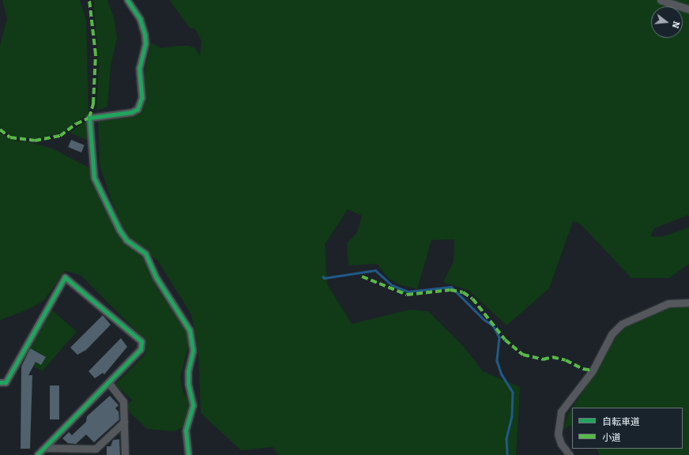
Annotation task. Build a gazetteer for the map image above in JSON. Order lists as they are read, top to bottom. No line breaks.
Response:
{"legend":["自転車道","小道"],"north":"right"}
